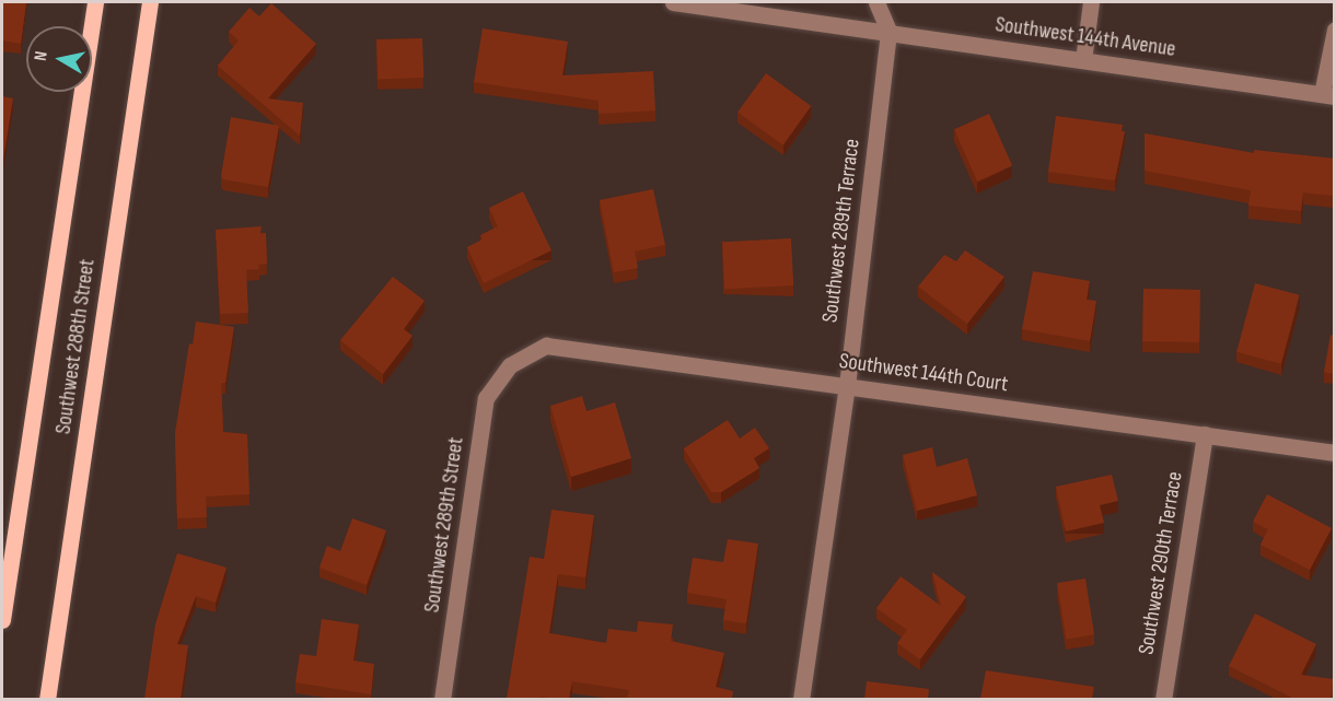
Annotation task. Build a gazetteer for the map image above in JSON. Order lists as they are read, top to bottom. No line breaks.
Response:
{"streets":{"main road":["Southwest 288th Street"],"street":["Southwest 144th Avenue","Southwest 289th Terrace","Southwest 144th Court","Southwest 289th Street","Southwest 290th Terrace"]},"crossings":[["Southwest 144th Avenue","Southwest 289th Terrace"],["Southwest 289th Terrace","Southwest 144th Court"],["Southwest 144th Court","Southwest 289th Street"],["Southwest 144th Court","Southwest 290th Terrace"]],"north":"left"}
